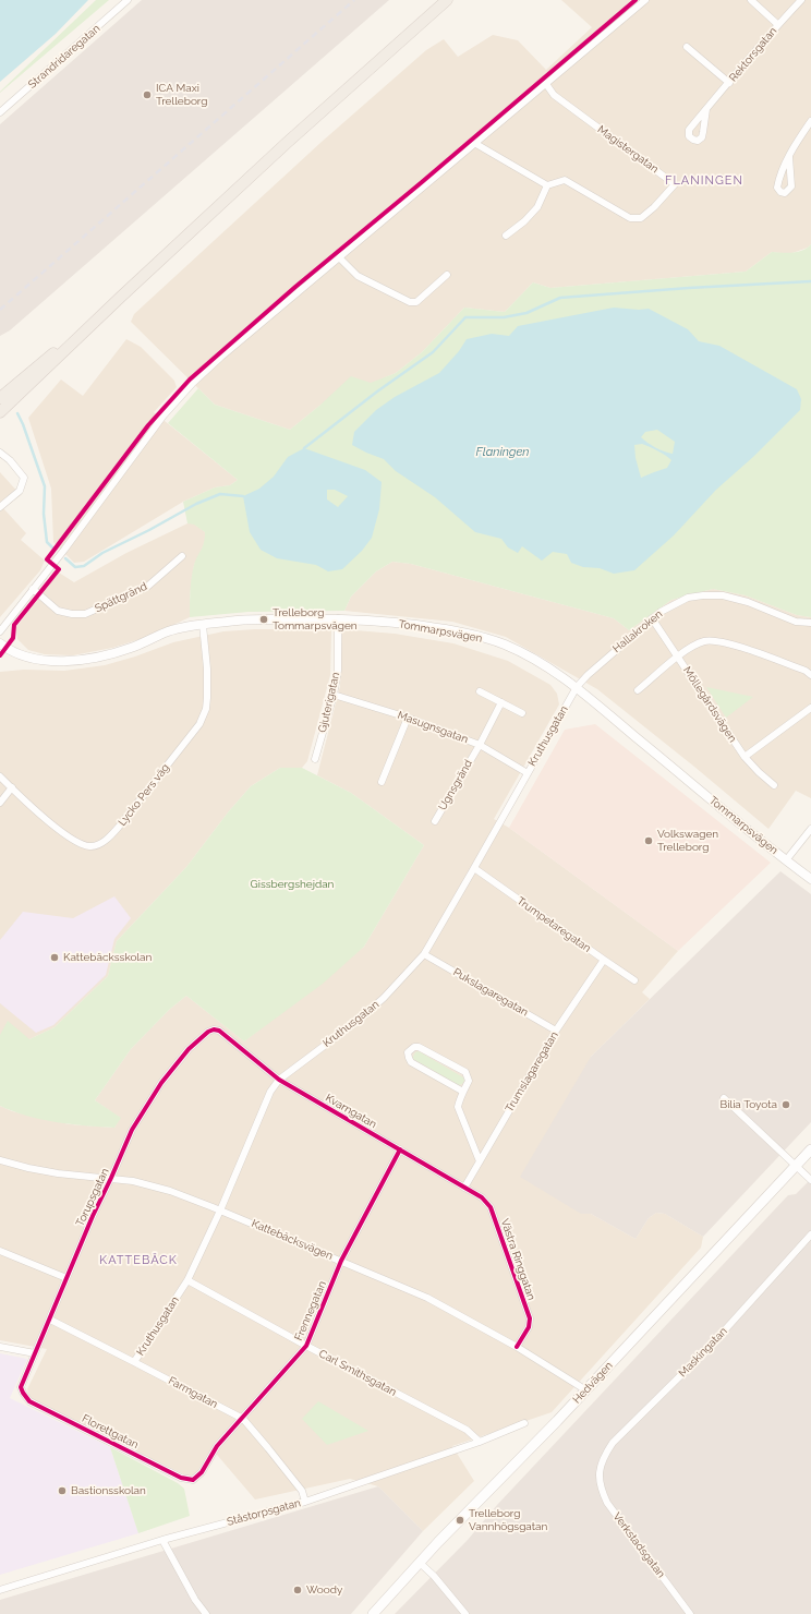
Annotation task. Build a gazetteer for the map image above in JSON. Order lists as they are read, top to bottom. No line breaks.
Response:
{"streets":{"main road":["Hedvägen"],"street":["Rektorsgatan","Strandridaregatan","Magistergatan","Spättgränd","Tommarpsvägen","Hallakroken","Gjuterigatan","Möllegårdsvägen","Masugnsgatan","Kruthusgatan","Ugnsgränd","Lycko Pers väg","Trumpetaregatan","Pukslagaregatan","Trumslagaregatan","Kvarngatan","Torupsgatan","Kattebäcksvägen","Västra Ringgatan","Frennegatan","Maskingatan","Carl Smithsgatan","Farmgatan","Florettgatan","Ståstorpsgatan","Verkstadsgatan"]},"crossings":[["Tommarpsvägen","Hallakroken"],["Tommarpsvägen","Gjuterigatan"],["Tommarpsvägen","Kruthusgatan"],["Tommarpsvägen","Lycko Pers väg"],["Hallakroken","Möllegårdsvägen"],["Hallakroken","Kruthusgatan"],["Gjuterigatan","Masugnsgatan"],["Masugnsgatan","Kruthusgatan"],["Masugnsgatan","Ugnsgränd"],["Kruthusgatan","Trumpetaregatan"],["Kruthusgatan","Pukslagaregatan"],["Kruthusgatan","Kvarngatan"],["Kruthusgatan","Kattebäcksvägen"],["Kruthusgatan","Carl Smithsgatan"],["Kruthusgatan","Farmgatan"],["Trumpetaregatan","Trumslagaregatan"],["Pukslagaregatan","Trumslagaregatan"],["Trumslagaregatan","Kvarngatan"],["Kvarngatan","Torupsgatan"],["Kvarngatan","Västra Ringgatan"],["Kvarngatan","Frennegatan"],["Torupsgatan","Kattebäcksvägen"],["Torupsgatan","Farmgatan"],["Torupsgatan","Florettgatan"],["Kattebäcksvägen","Västra Ringgatan"],["Kattebäcksvägen","Frennegatan"],["Kattebäcksvägen","Hedvägen"],["Frennegatan","Carl Smithsgatan"],["Frennegatan","Farmgatan"],["Frennegatan","Florettgatan"],["Maskingatan","Verkstadsgatan"],["Carl Smithsgatan","Ståstorpsgatan"],["Farmgatan","Ståstorpsgatan"]],"districts":["FLANINGEN","KATTEBÄCK"],"water":["Flaningen"],"parks":["Gissbergshejdan"],"places":["ICA Maxi Trelleborg","Trelleborg Tommarpsvägen","Volkswagen Trelleborg","Kattebäcksskolan","Bilia Toyota","Bastionsskolan","Trelleborg Vannhögsgatan","Woody"]}
